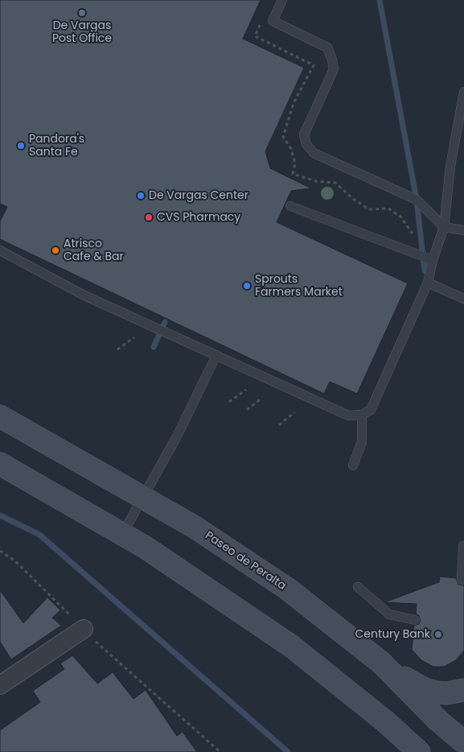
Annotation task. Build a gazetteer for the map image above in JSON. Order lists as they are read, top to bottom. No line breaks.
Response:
{"streets":{"main road":["Paseo de Peralta"]},"places":["De Vargas Post Office","Pandora's Santa Fe","De Vargas Center","CVS Pharmacy","Atrisco Cafe & Bar","Sprouts Farmers Market","Century Bank"]}
